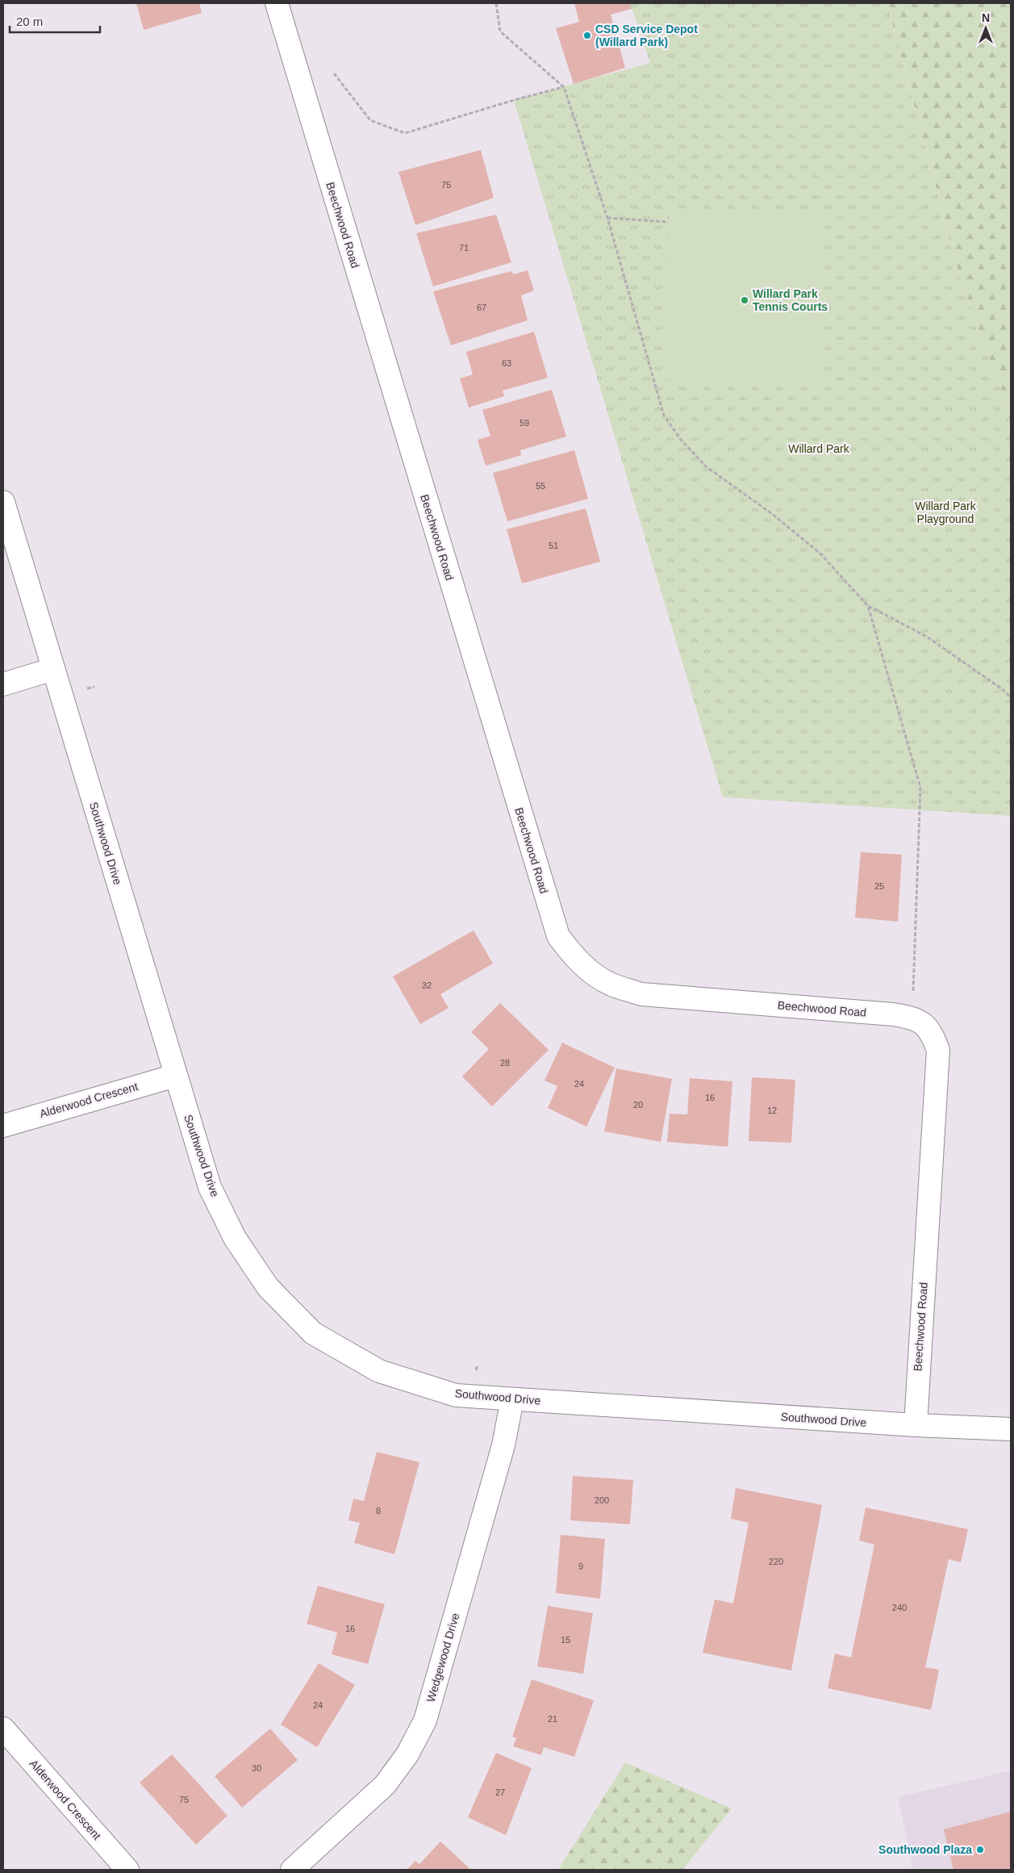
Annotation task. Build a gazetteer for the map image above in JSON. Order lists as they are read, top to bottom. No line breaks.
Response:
{"streets":{"street":["Beechwood Road","Southwood Drive","Alderwood Crescent","Wedgewood Drive"]},"crossings":[["Beechwood Road","Southwood Drive"],["Southwood Drive","Alderwood Crescent"],["Southwood Drive","Wedgewood Drive"]],"parks":["Willard Park","Willard Park Playground"],"places":["CSD Service Depot (Willard Park)","Willard Park Tennis Courts","Southwood Plaza"],"house_numbers":["75","71","67","63","59","55","51","25","32","28","24","16","20","12","200","8","220","9","240","16","15","24","21","30","27","75"],"scale_bar":"20 m","north":"top"}
